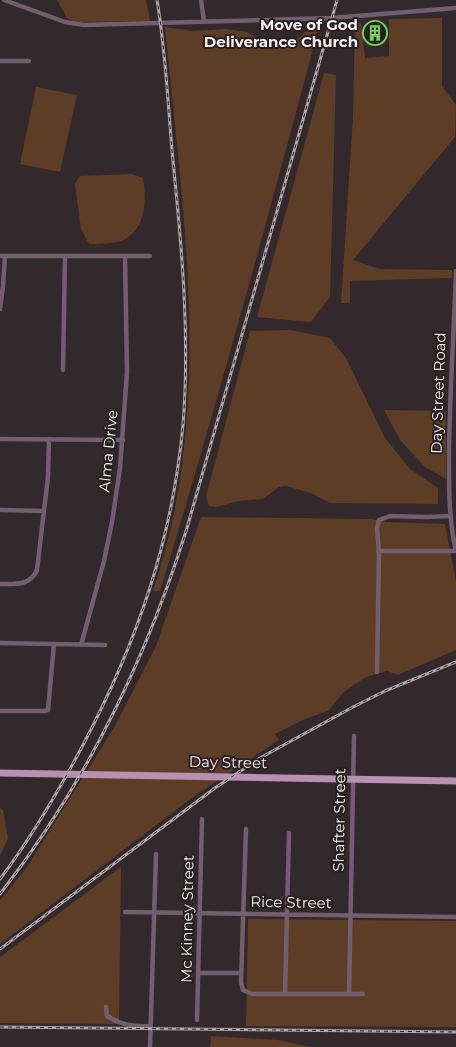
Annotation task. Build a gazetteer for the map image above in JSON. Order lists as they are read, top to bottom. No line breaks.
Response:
{"streets":{"main road":["Day Street"],"street":["Day Street Road","Alma Drive","Shafter Street","Rice Street","Mc Kinney Street"]},"crossings":[["Day Street","Shafter Street"],["Shafter Street","Rice Street"],["Rice Street","Mc Kinney Street"]],"places":{"building":["Move of God Deliverance Church"]}}
